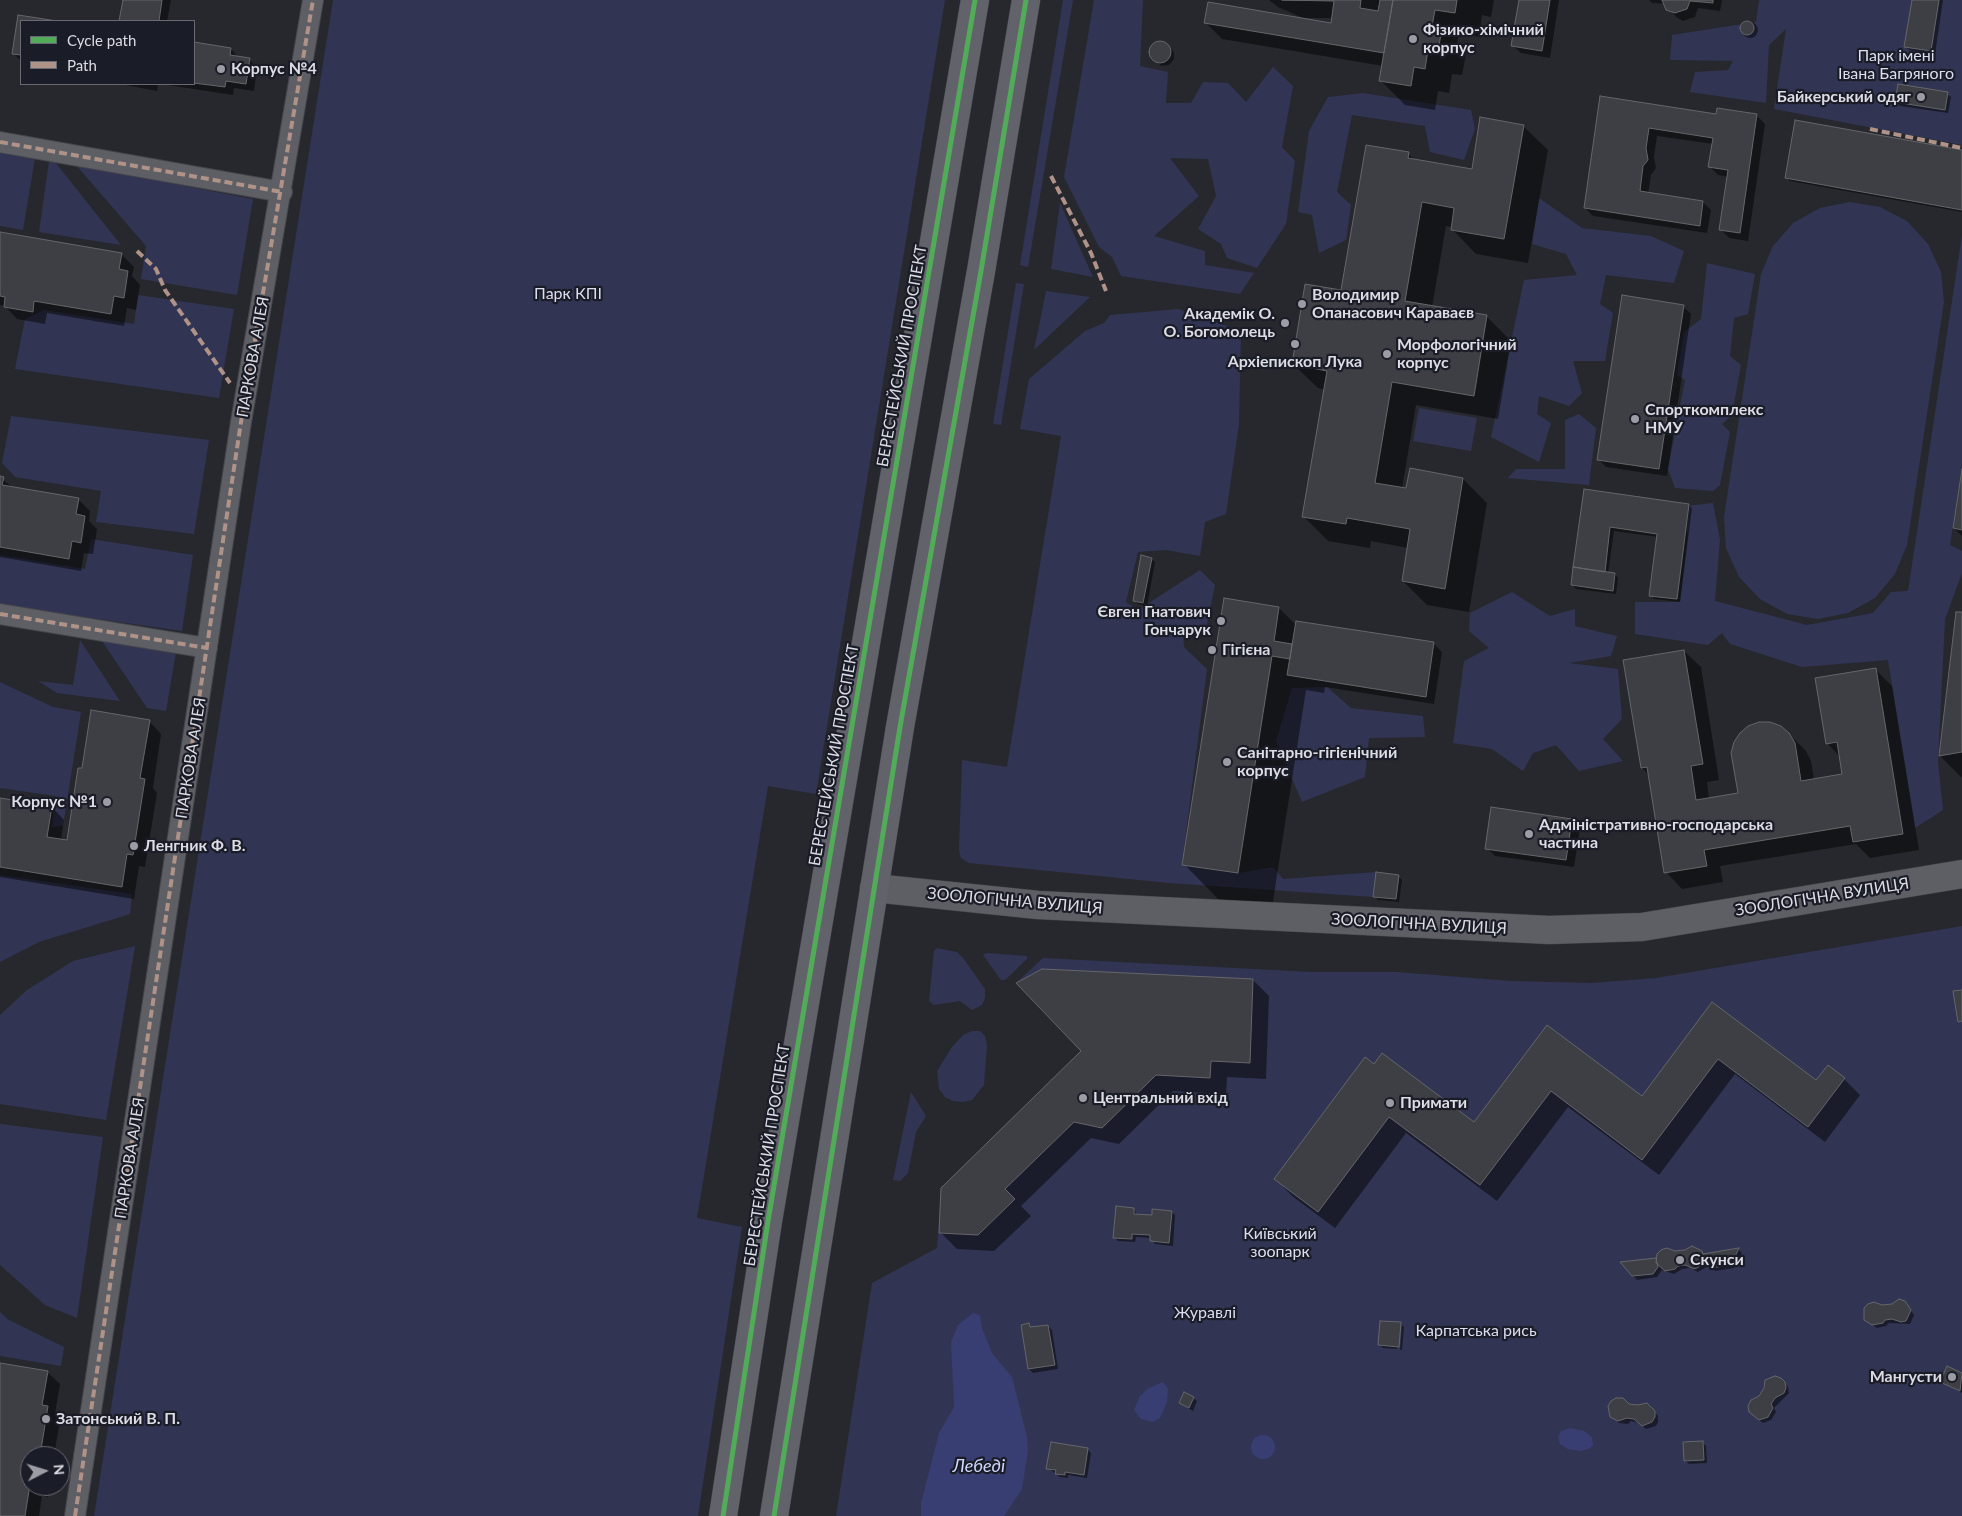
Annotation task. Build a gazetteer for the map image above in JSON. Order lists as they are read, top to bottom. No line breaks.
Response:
{"streets":{"main road":["БЕРЕСТЕЙСЬКИЙ ПРОСПЕКТ"],"street":["ПАРКОВА АЛЕЯ","ЗООЛОГІЧНА ВУЛИЦЯ"]},"water":["Лебеді"],"parks":["Парк імені Івана Багряного","Парк КПІ","Київський зоопарк","Журавлі","Карпатська рись"],"places":["Фізико-хімічний корпус","Корпус №4","Байкерський одяг","Володимир Опанасович Караваєв","Академік О. О. Богомолець","Архіепископ Лука","Морфологічний корпус","Спорткомплекс НМУ","Євген Гнатович Гончарук","Гігієна","Санітарно-гігієнічний корпус","Корпус №1","Адміністративно-господарська частина","Ленгник Ф. В.","Центральний вхід","Примати","Скунси","Мангусти","Затонський В. П."],"legend":["Cycle path","Path"],"north":"right"}
